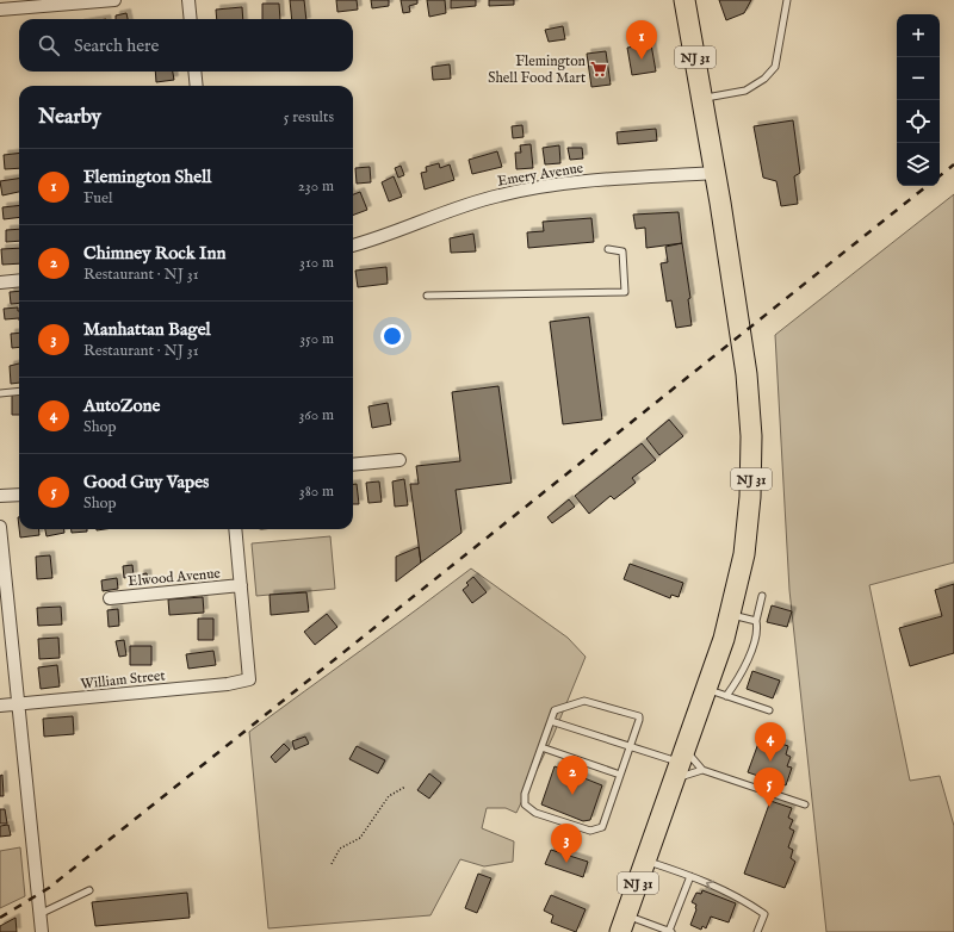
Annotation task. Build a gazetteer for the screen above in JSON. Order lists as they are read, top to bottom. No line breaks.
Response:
{"streets":{"highway":["NJ 31"],"street":["Emery Avenue","Elwood Avenue","William Street"]},"crossings":[["NJ 31","Emery Avenue"],["Elwood Avenue","William Street"]],"places":{"supermarket":["Flemington Shell Food Mart"]},"page":{"map_buttons":["+","−"],"search":"Search here","pins":["1","4","2","5","3"],"heading":["Nearby","5 results"],"list":[{"mark":"1","name":"Flemington Shell","note":"Fuel","value":"230 m"},{"mark":"2","name":"Chimney Rock Inn","note":"Restaurant · NJ 31","value":"310 m"},{"mark":"3","name":"Manhattan Bagel","note":"Restaurant · NJ 31","value":"350 m"},{"mark":"4","name":"AutoZone","note":"Shop","value":"360 m"},{"mark":"5","name":"Good Guy Vapes","note":"Shop","value":"380 m"}]}}
